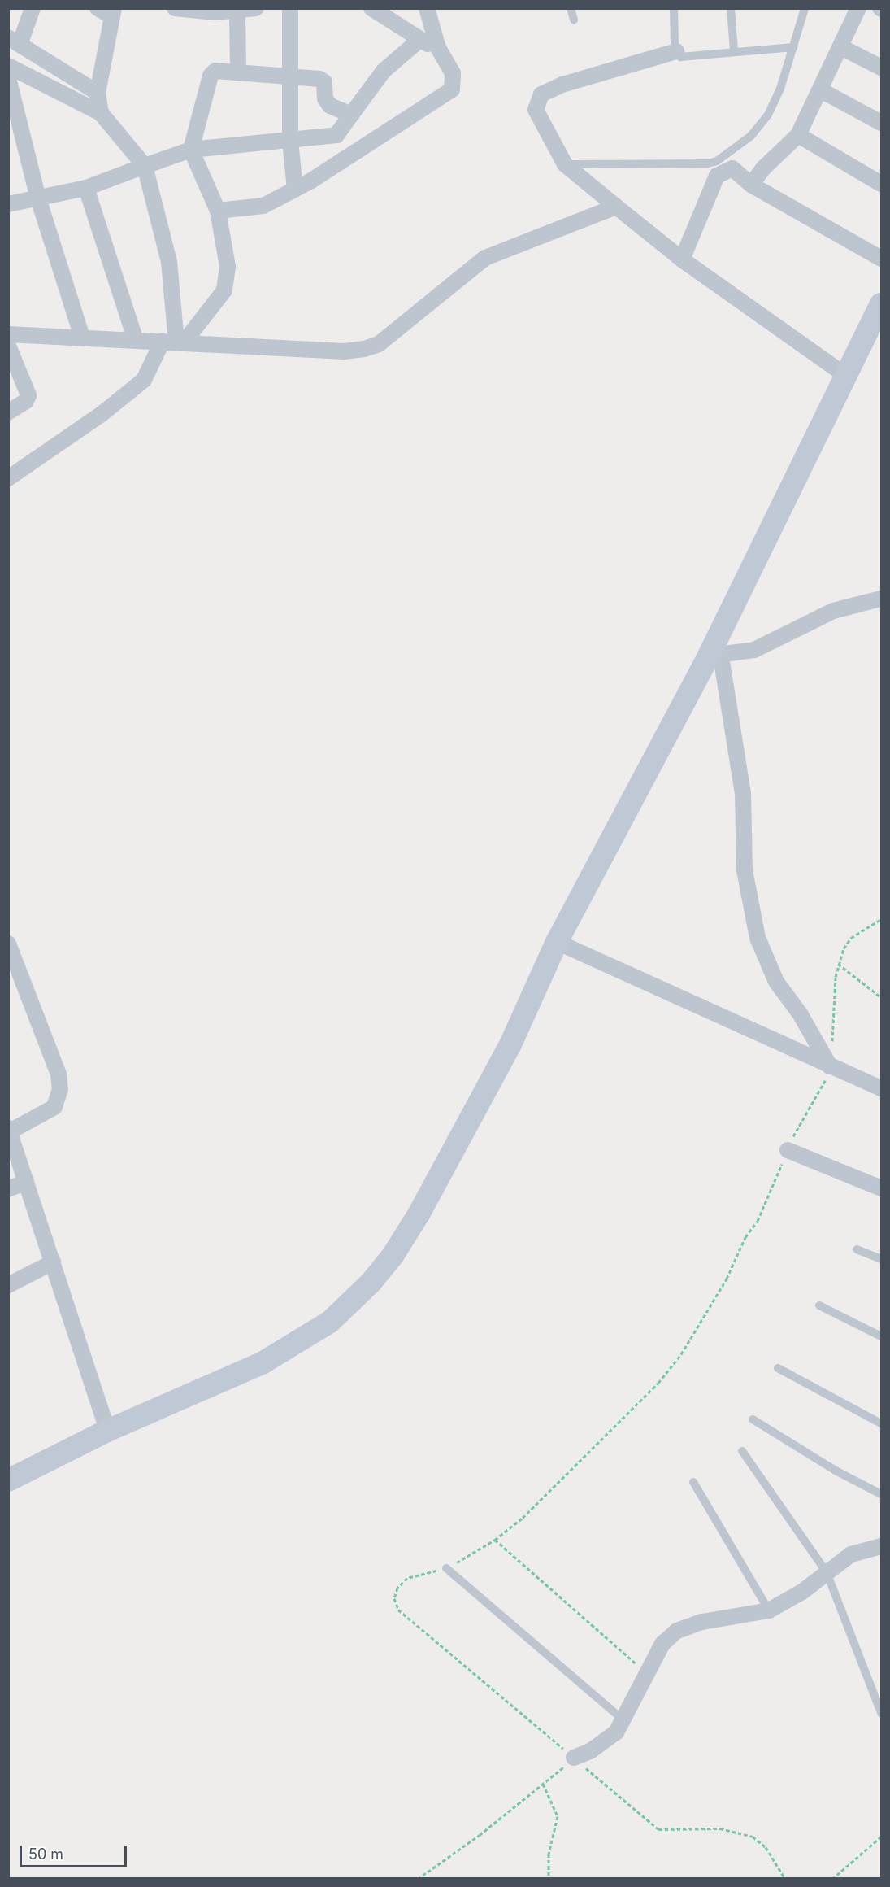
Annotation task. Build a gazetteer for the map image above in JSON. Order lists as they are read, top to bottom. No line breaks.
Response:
{"scale_bar":"50 m"}
